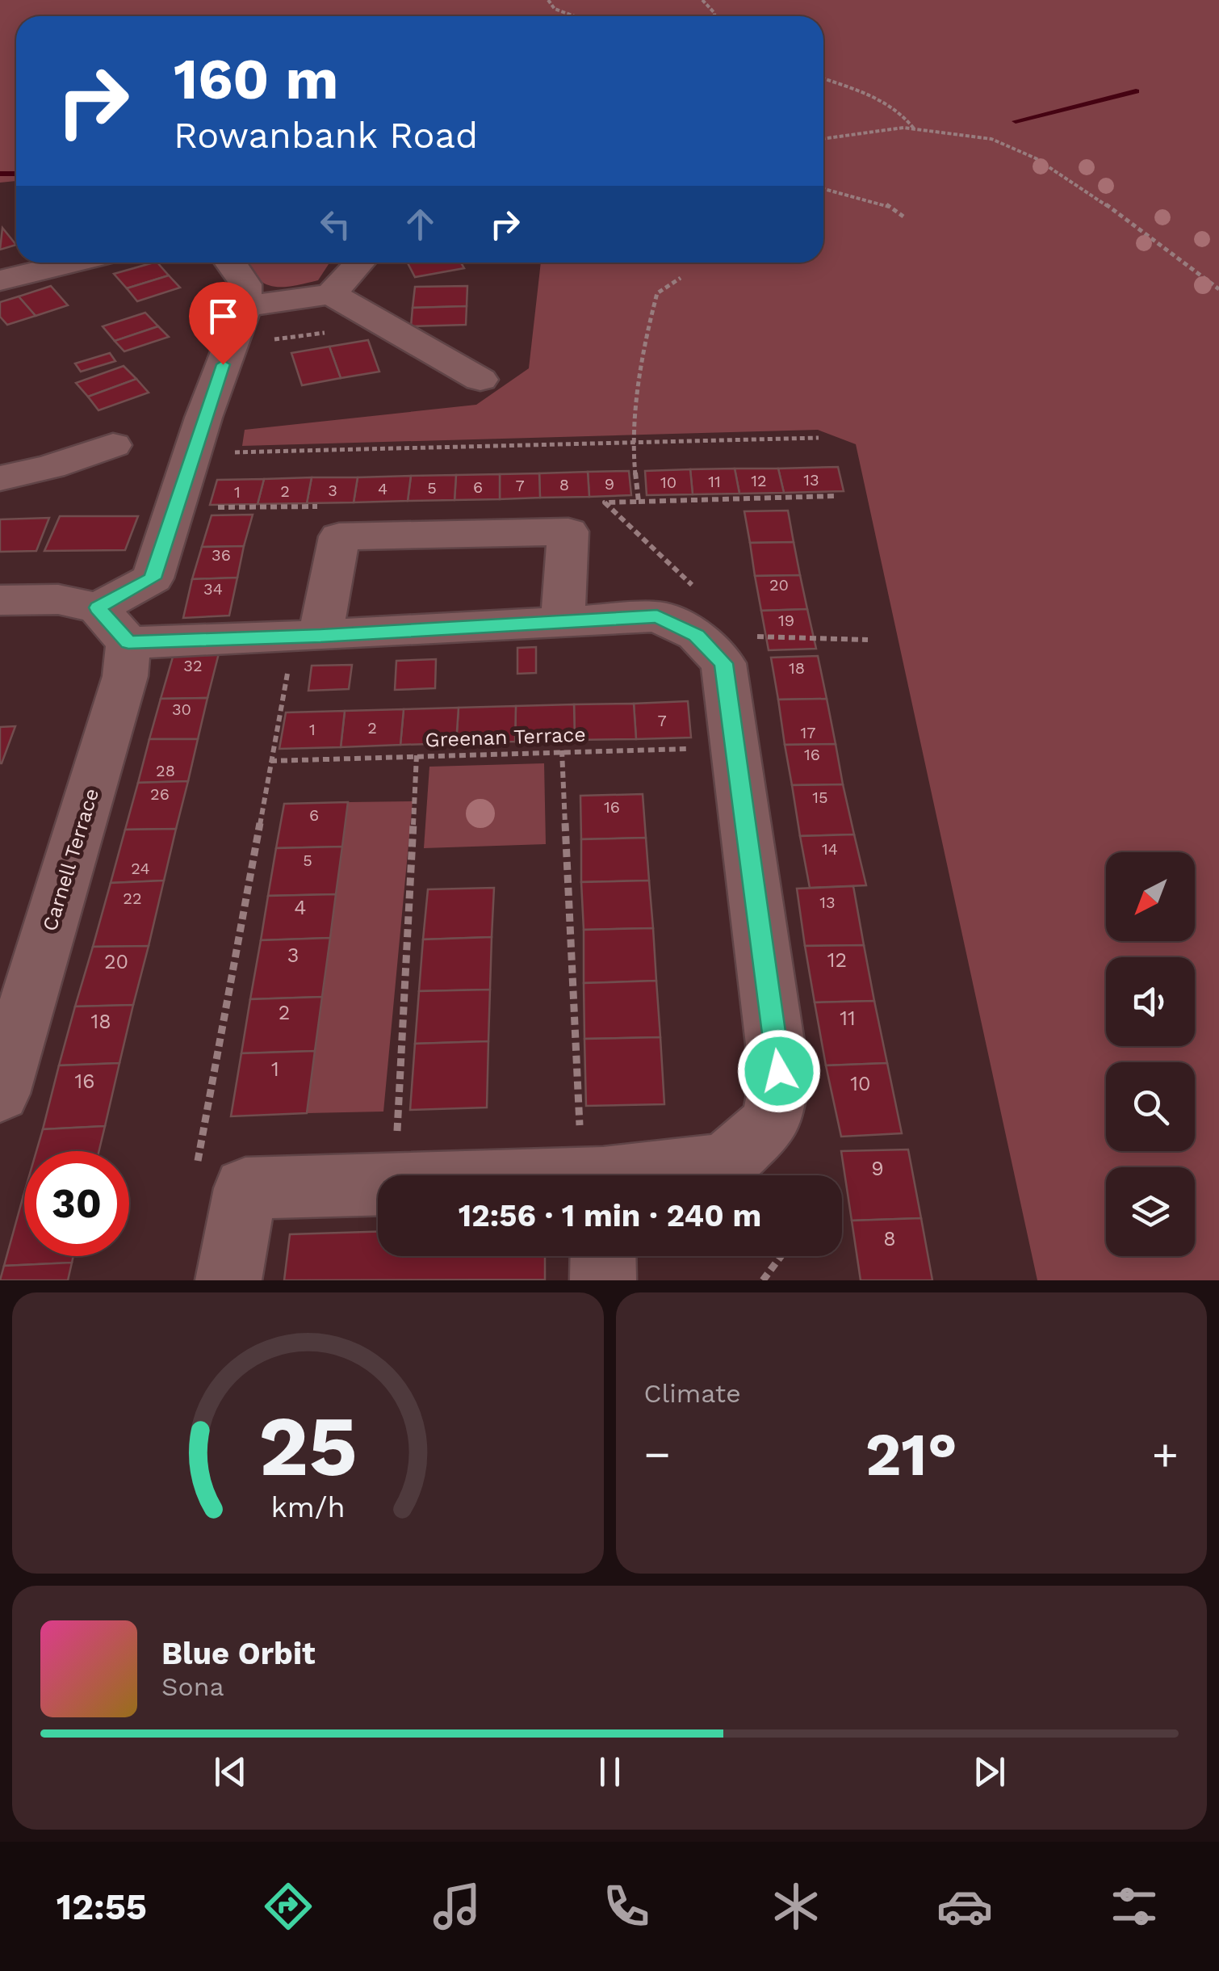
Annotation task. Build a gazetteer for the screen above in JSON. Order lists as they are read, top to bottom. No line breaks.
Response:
{"streets":{"street":["Carnell Terrace"],"path":["Greenan Terrace"]},"house_numbers":["13","12","11","10","9","8","7","6","5","4","3","2","1","36","20","34","19","32","18","30","7","2","1","17","16","28","26","15","16","6","14","5","24","22","13","4","3","12","20","2","11","18","1","16","10","9","8"],"north":"bottom left","page":{"turn":["160 m","Rowanbank Road"],"limit":"30","trip":"12:56 · 1 min · 240 m","tile":"Climate","heat":["−","21°","+"],"song":["Blue Orbit","Sona"],"tabs":"12:55","gauge":["25","km/h"]}}
